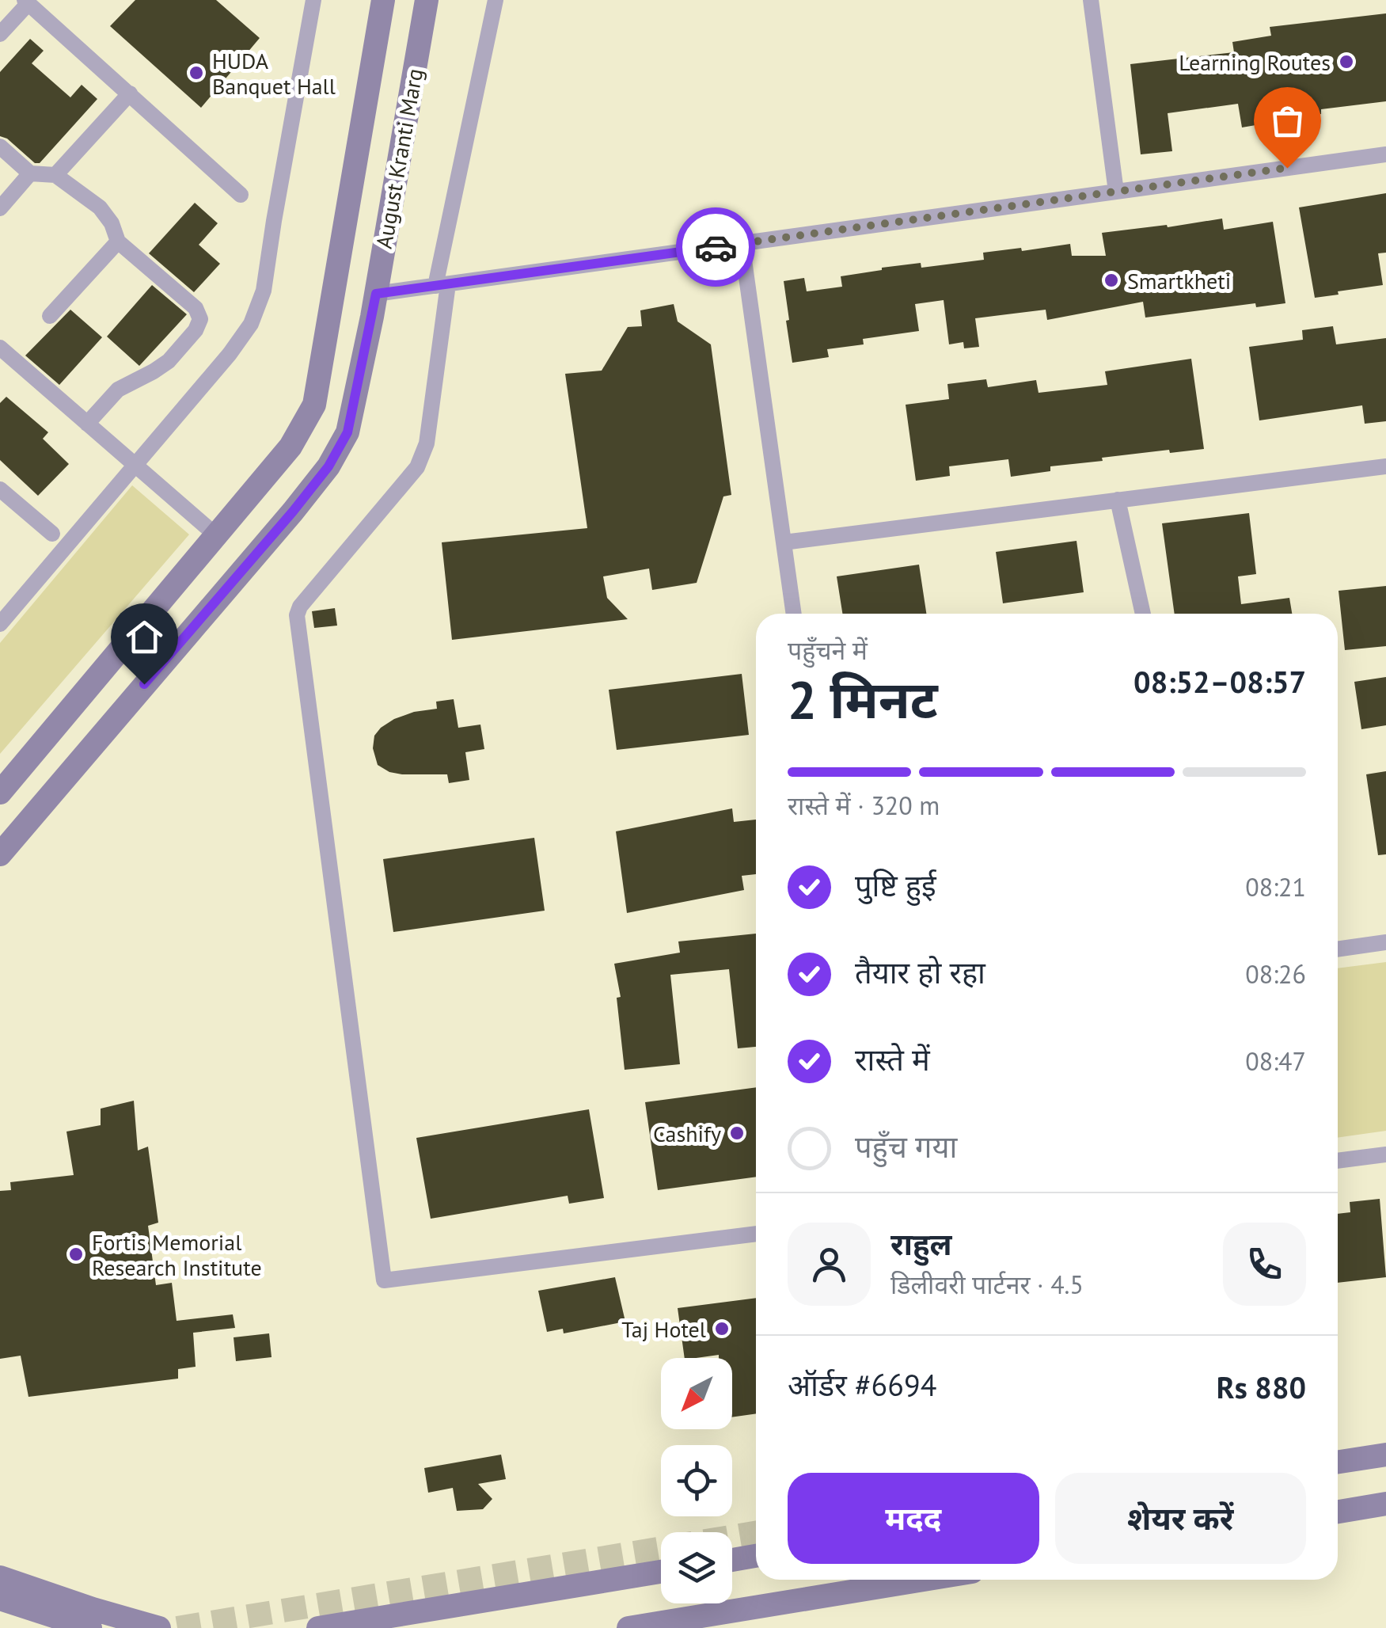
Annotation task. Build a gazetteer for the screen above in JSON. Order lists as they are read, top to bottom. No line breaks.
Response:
{"streets":{"main road":["August Kranti Marg"]},"places":["Learning Routes","HUDA Banquet Hall","Smartkheti","Cashify","Fortis Memorial Research Institute","Taj Hotel"],"north":"bottom left","page":{"heading":["2 मिनट","पहुँचने में","08:52–08:57"],"panel":["राहुल","डिलीवरी पार्टनर · 4.5","ऑर्डर #6694","Rs 880"],"bar":"रास्ते में · 320 m","list":[["पुष्टि हुई","08:21"],["तैयार हो रहा","08:26"],["रास्ते में","08:47"],"पहुँच गया"],"buttons":["मदद","शेयर करें"]}}
